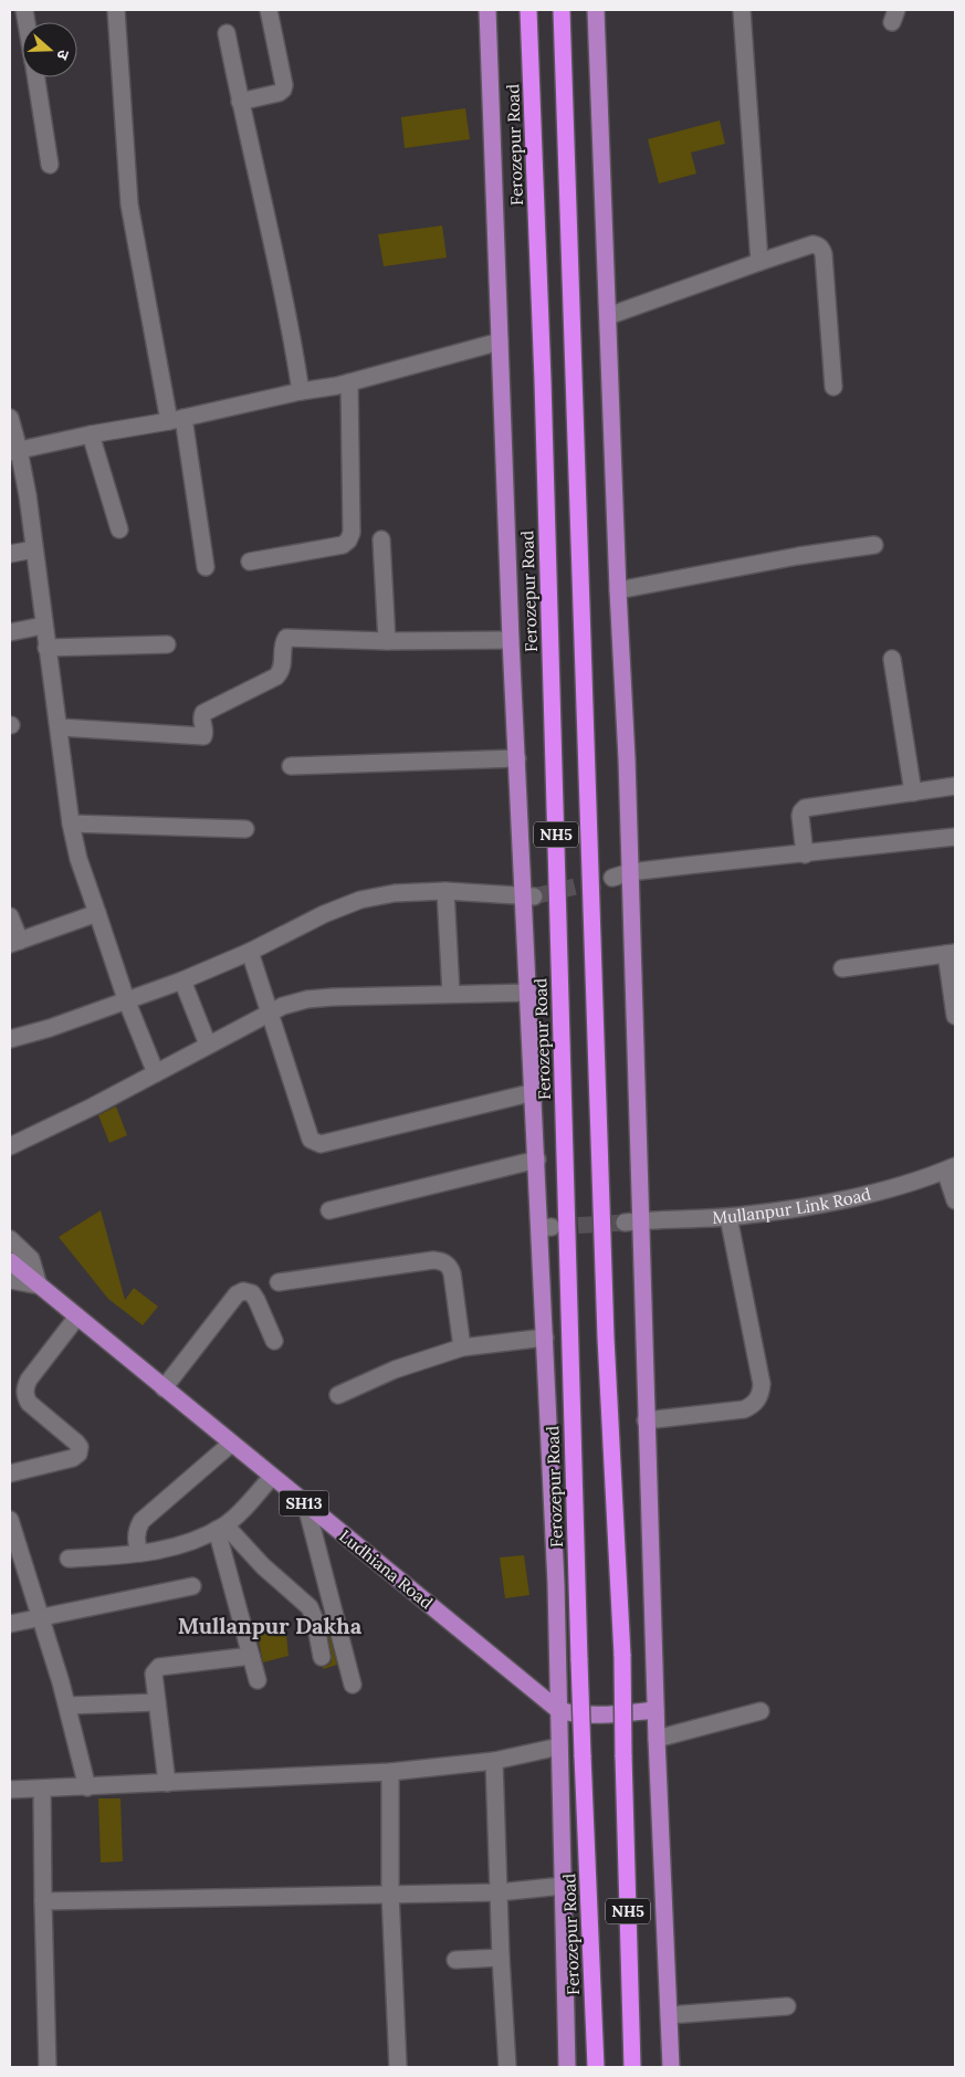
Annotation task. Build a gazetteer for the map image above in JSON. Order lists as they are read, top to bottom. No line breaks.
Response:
{"streets":{"highway":["Ferozepur Road","NH5"],"main road":["SH13","Ludhiana Road"],"street":["Mullanpur Link Road"]},"districts":["Mullanpur Dakha"],"north":"right"}
